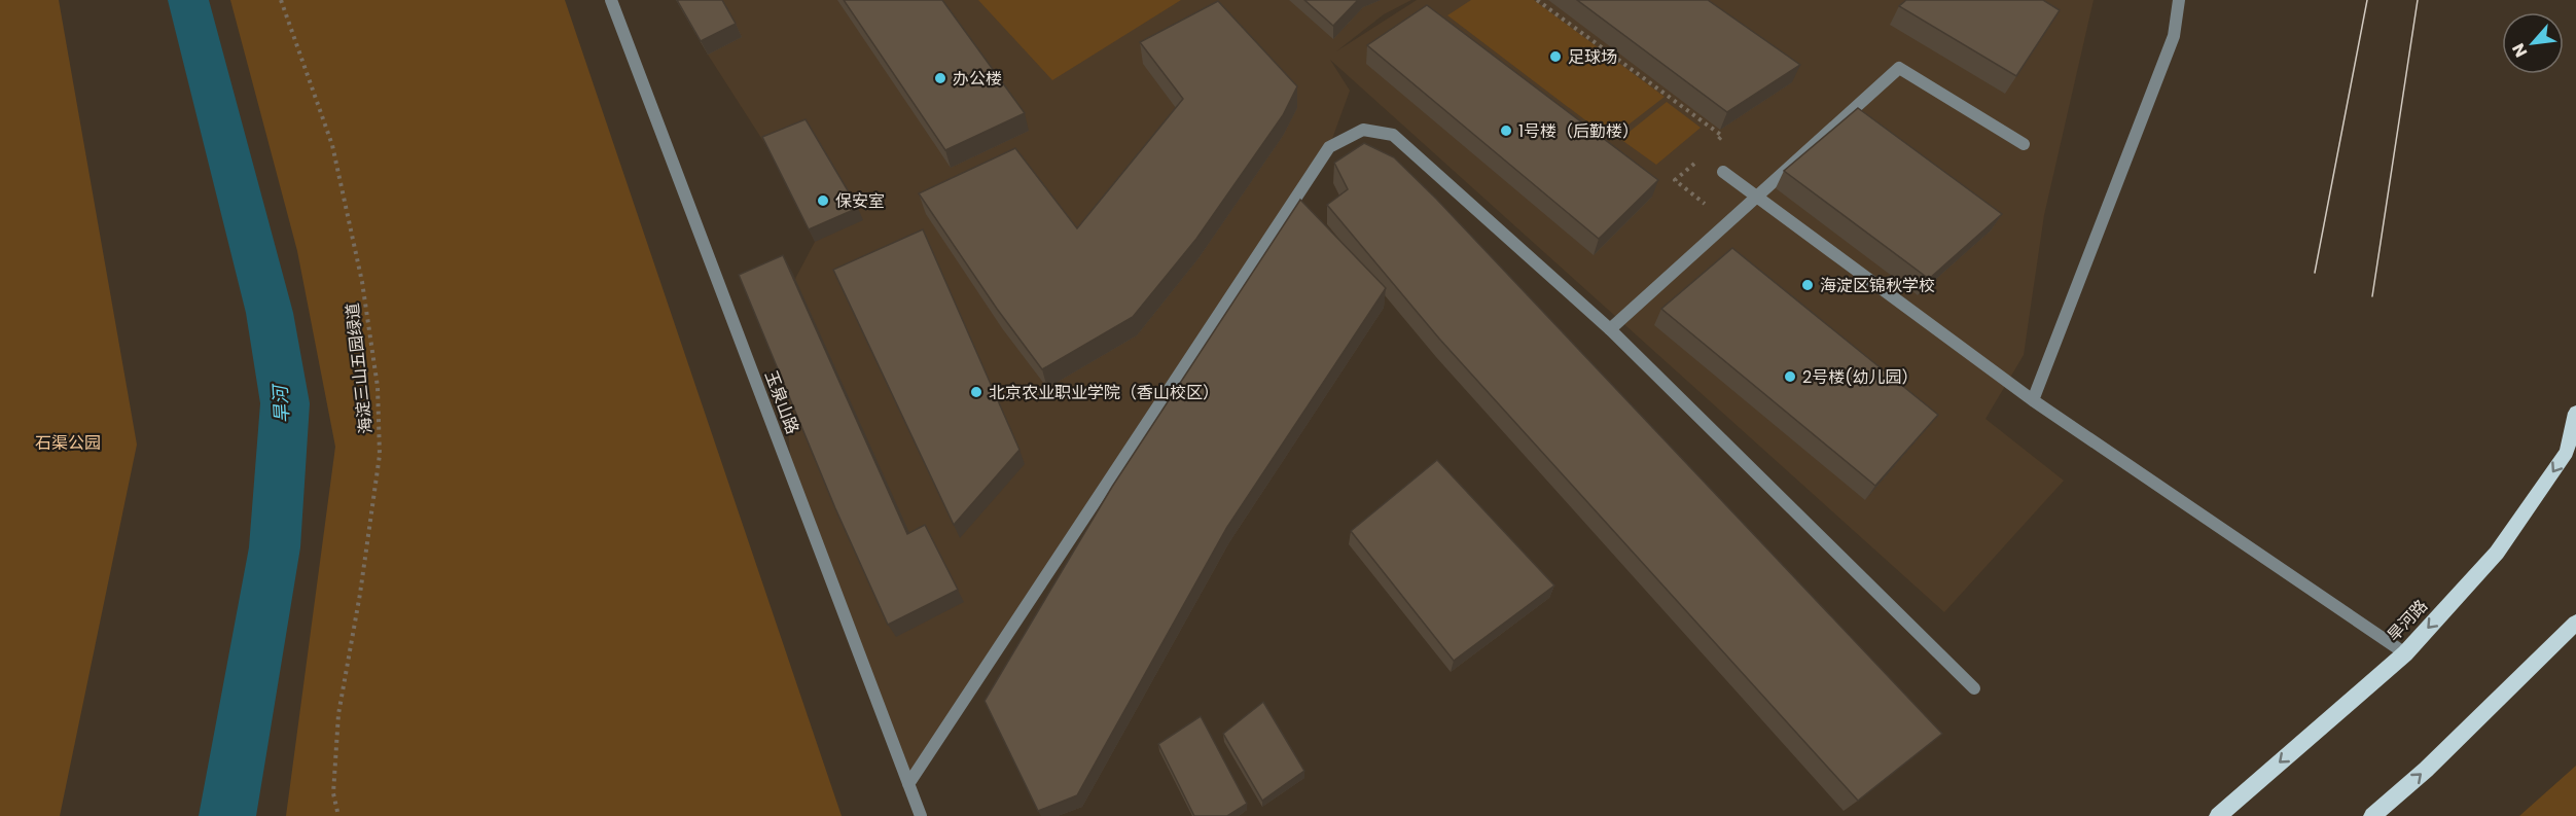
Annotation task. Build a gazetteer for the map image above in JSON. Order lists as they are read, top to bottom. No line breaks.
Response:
{"streets":{"main road":["旱河路"],"street":["玉泉山路"],"path":["海淀三山五园绿道"]},"water":["旱河"],"parks":["石渠公园"],"places":["足球场","办公楼","1号楼（后勤楼）","保安室","海淀区锦秋学校","2号楼(幼儿园）","北京农业职业学院（香山校区）"],"north":"bottom left"}
